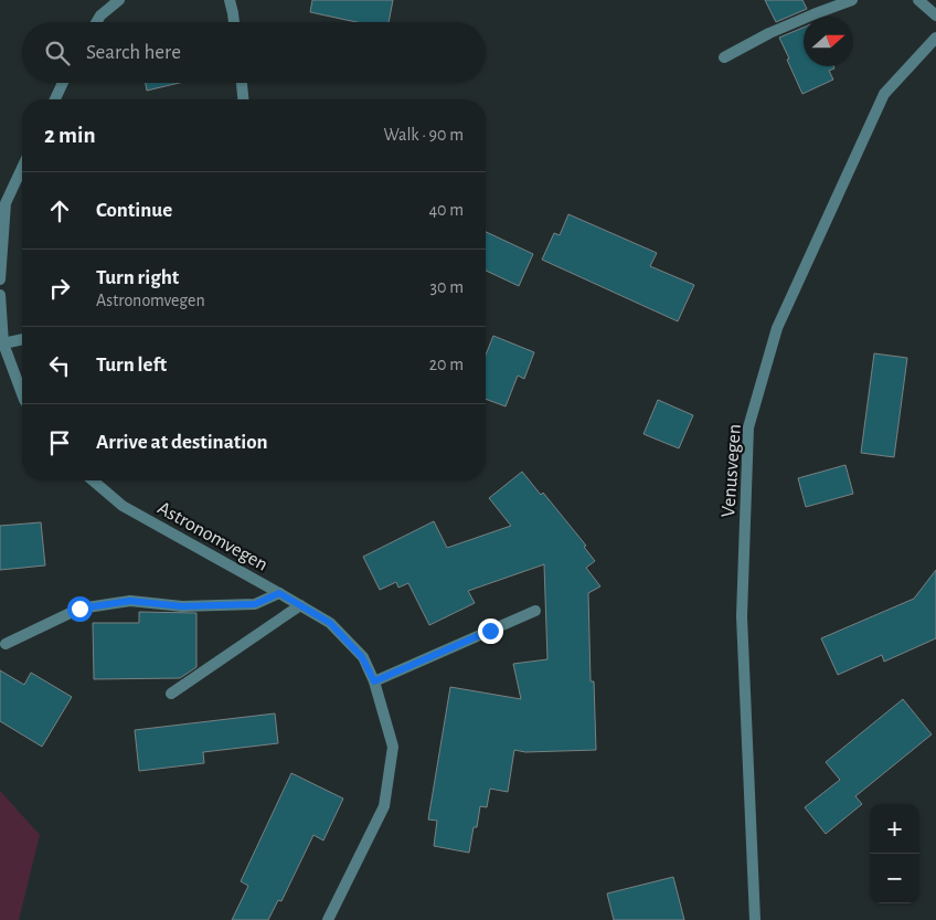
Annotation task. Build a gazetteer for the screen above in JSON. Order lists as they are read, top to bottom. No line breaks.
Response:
{"streets":{"street":["Venusvegen","Astronomvegen"]},"north":"right","page":{"search":"Search here","heading":["2 min","Walk · 90 m"],"list":[["Continue","40 m"],["Turn right","Astronomvegen","30 m"],["Turn left","20 m"],"Arrive at destination"],"map_buttons":["+","−"]}}
